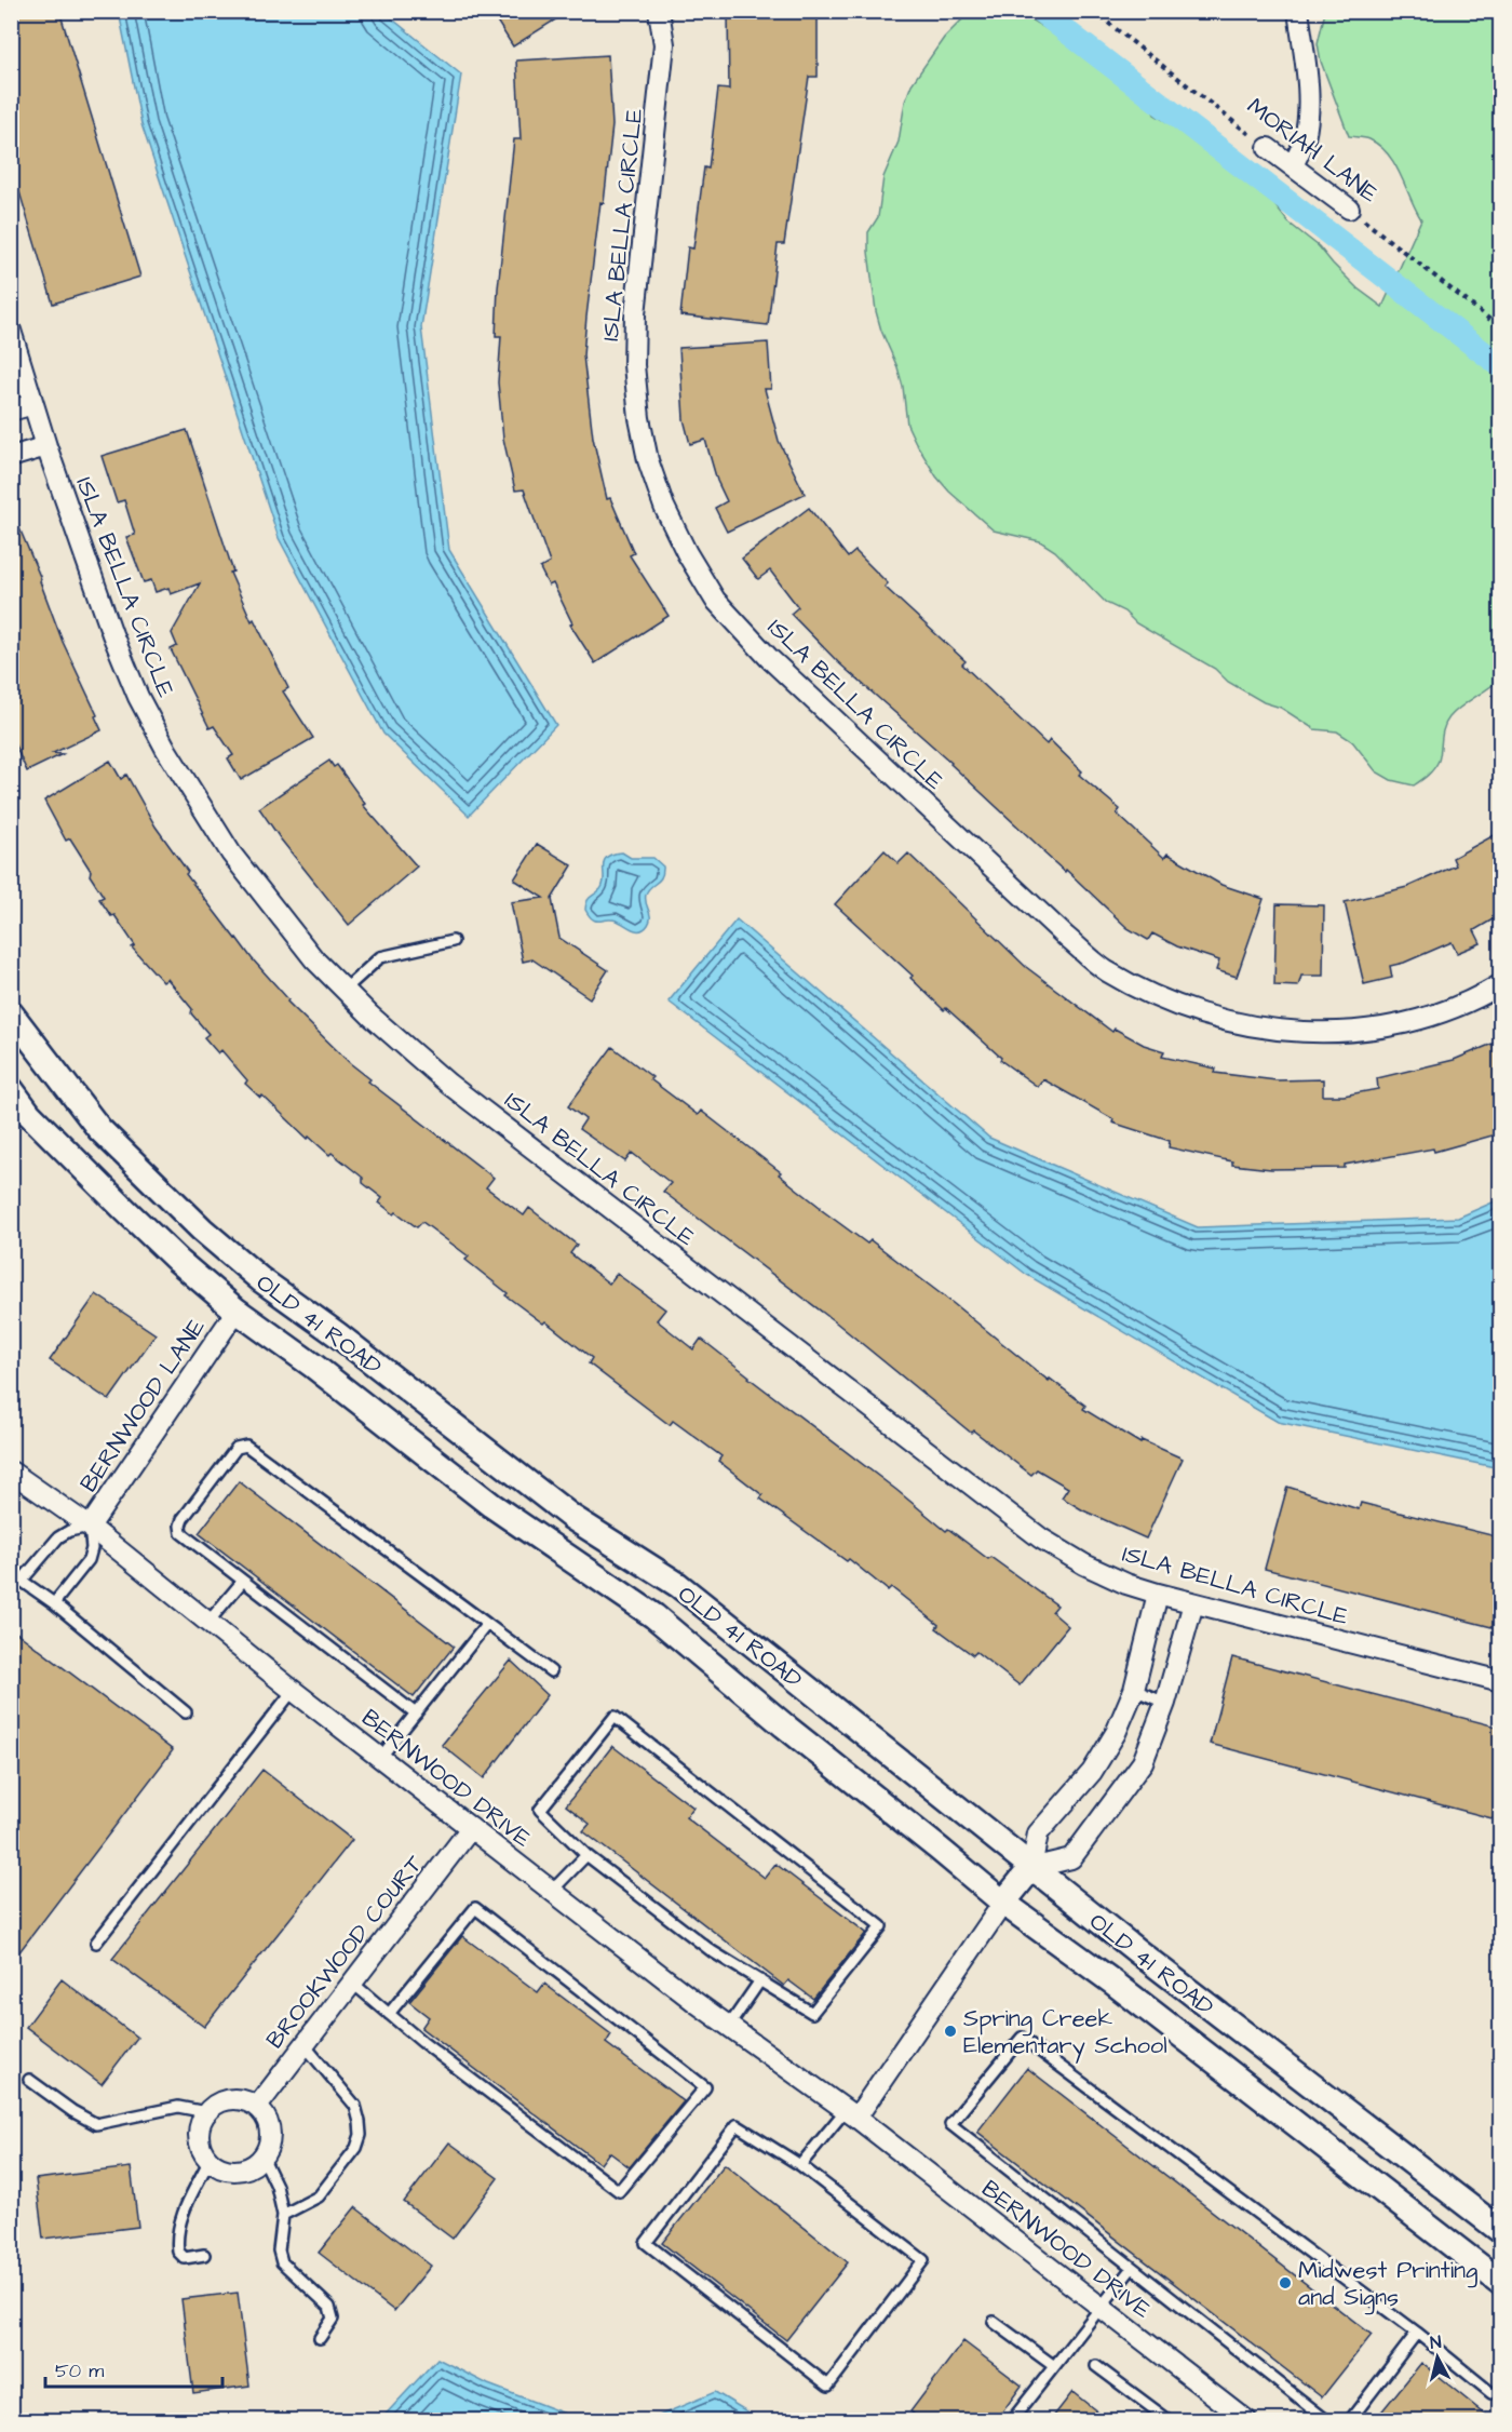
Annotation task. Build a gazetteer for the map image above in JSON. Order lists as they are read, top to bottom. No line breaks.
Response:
{"streets":{"street":["MORIAH LANE","ISLA BELLA CIRCLE","OLD 41 ROAD","BERNWOOD LANE","BERNWOOD DRIVE","BROOKWOOD COURT"]},"crossings":[["OLD 41 ROAD","BERNWOOD LANE"],["BERNWOOD LANE","BERNWOOD DRIVE"],["BERNWOOD DRIVE","BROOKWOOD COURT"]],"places":["Spring Creek Elementary School","Midwest Printing and Signs"],"scale_bar":"50 m","north":"top"}
